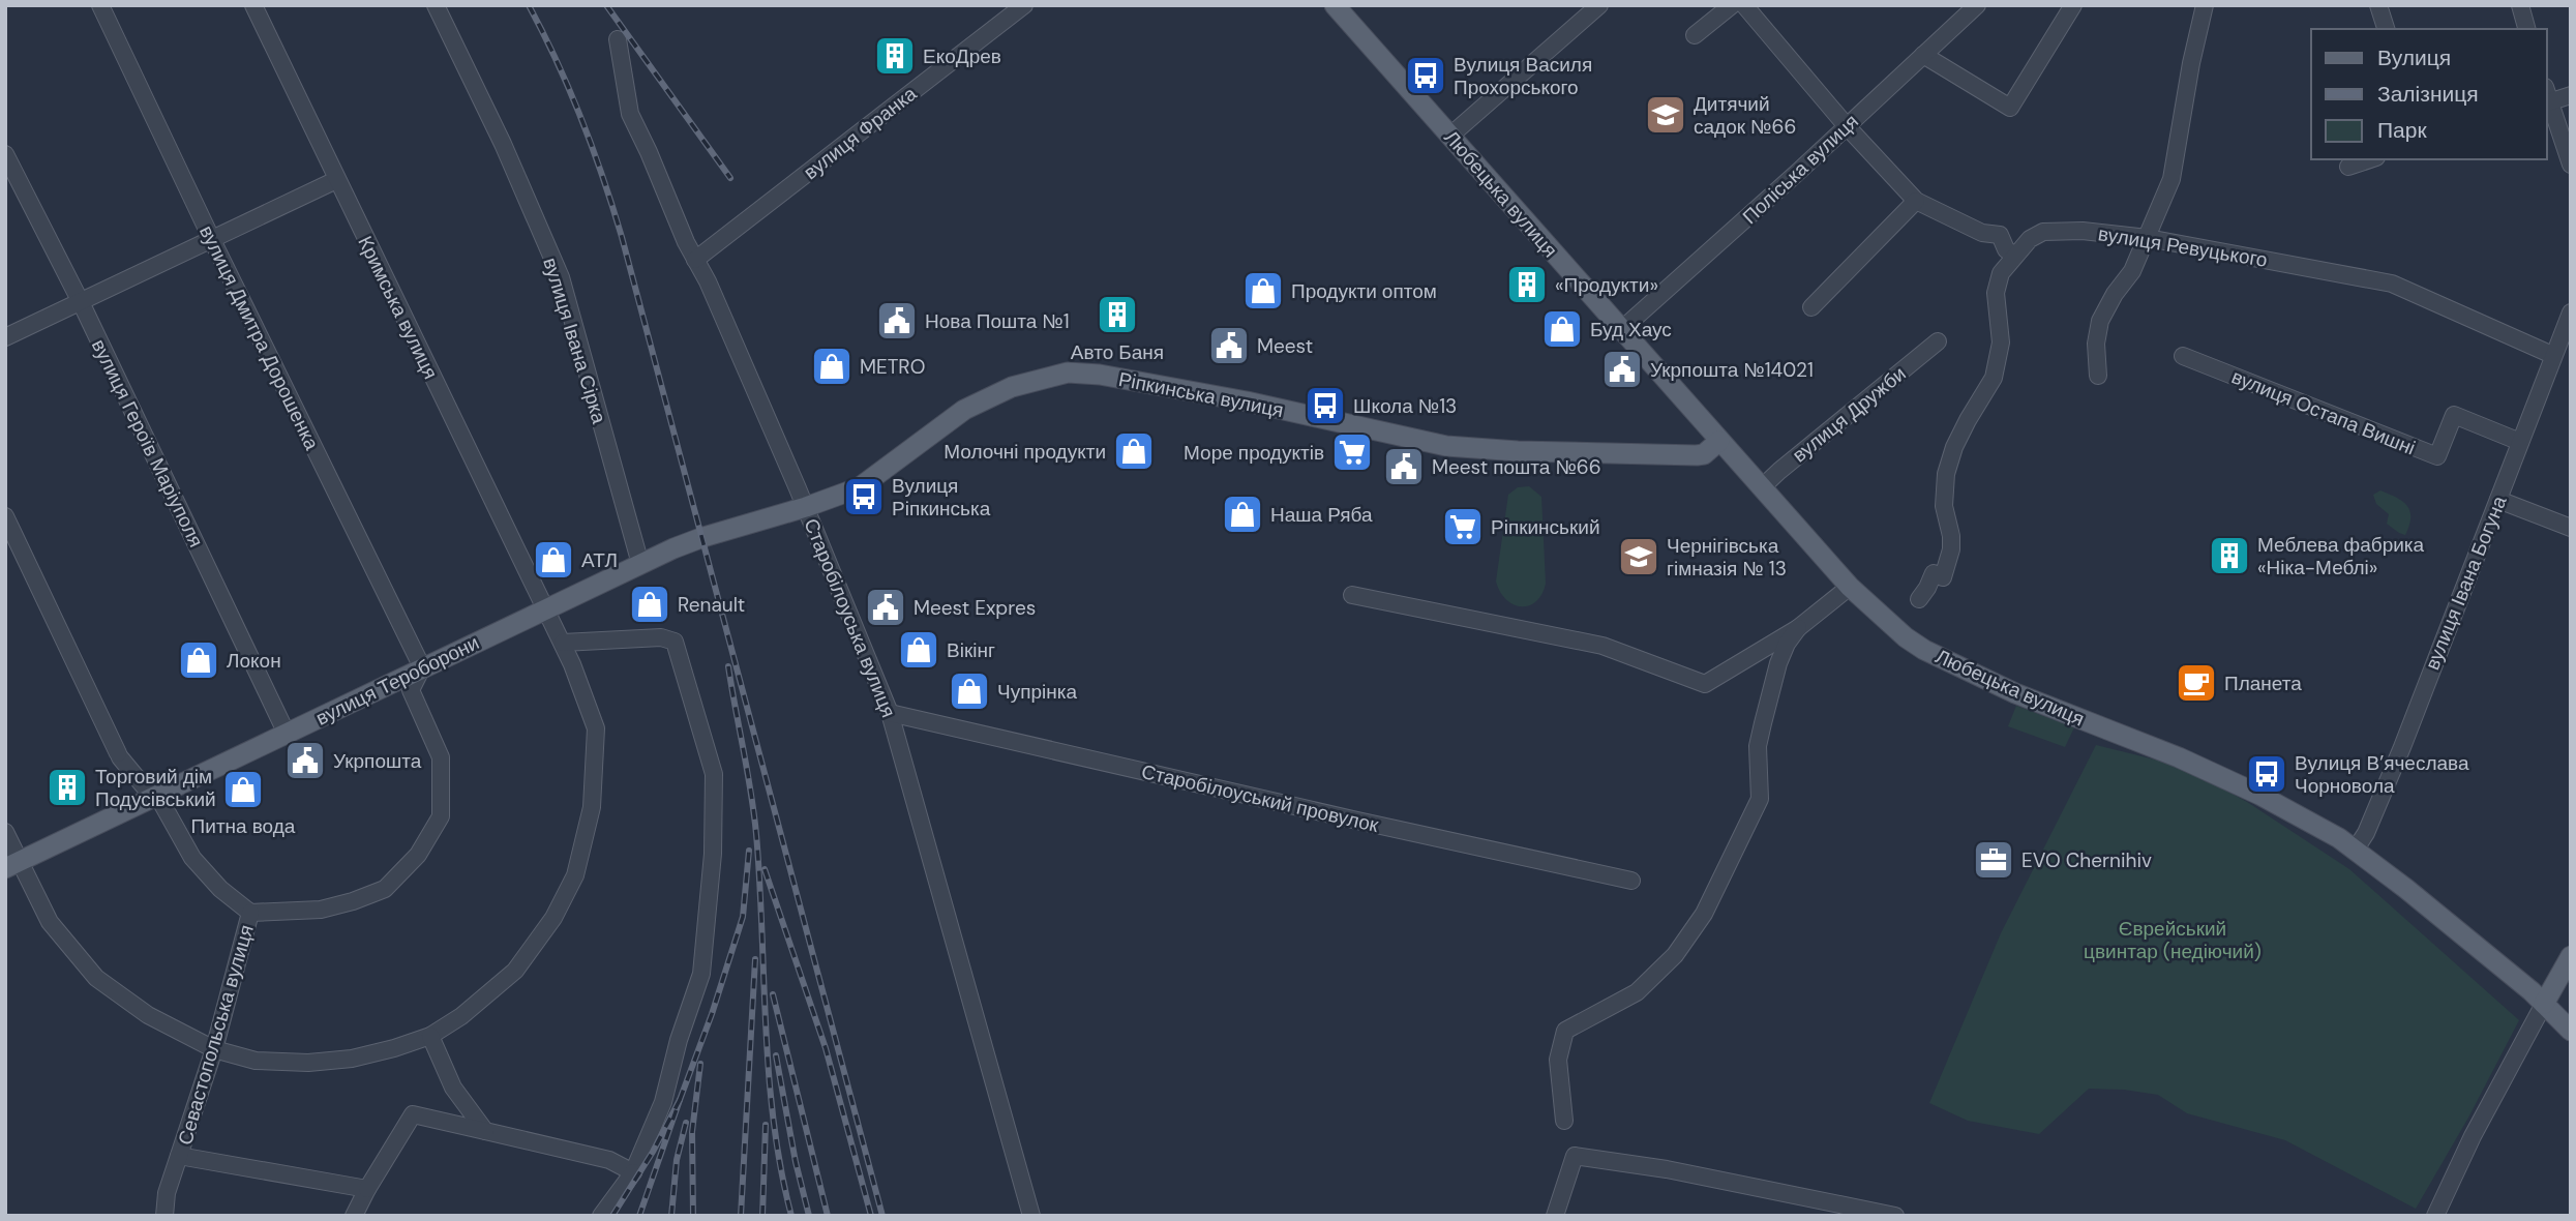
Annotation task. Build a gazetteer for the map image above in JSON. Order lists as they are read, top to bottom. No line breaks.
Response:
{"streets":{"main road":["Любецька вулиця","Ріпкинська вулиця","вулиця Тероборони"],"street":["вулиця Франка","Поліська вулиця","вулиця Ревуцького","Кримська вулиця","вулиця Дмитра Дорошенка","вулиця Івана Сірка","вулиця Остапа Вишні","вулиця Дружби","вулиця Героїв Маріуполя","вулиця Івана Богуна","Старобілоуська вулиця","Старобілоуський провулок","Севастопольська вулиця"]},"crossings":[["вулиця Франка","Старобілоуська вулиця"],["Поліська вулиця","Любецька вулиця"],["Любецька вулиця","Ріпкинська вулиця"],["Любецька вулиця","вулиця Дружби"],["Любецька вулиця","вулиця Івана Богуна"],["вулиця Ревуцького","вулиця Івана Богуна"],["Кримська вулиця","вулиця Тероборони"],["Кримська вулиця","Севастопольська вулиця"],["вулиця Дмитра Дорошенка","вулиця Тероборони"],["вулиця Івана Сірка","вулиця Тероборони"],["Ріпкинська вулиця","Старобілоуська вулиця"],["Ріпкинська вулиця","вулиця Тероборони"],["вулиця Остапа Вишні","вулиця Івана Богуна"],["вулиця Героїв Маріуполя","вулиця Тероборони"],["Старобілоуська вулиця","Старобілоуський провулок"]],"parks":["Єврейський цвинтар (недіючий)"],"places":{"building":["ЕкоДрев","«Продукти»","Авто Баня","Меблева фабрика «Ніка-Меблі»","Торговий дім Подусівський"],"bus stop":["Вулиця Василя Прохорського","Школа №13","Вулиця Ріпкинська","Вулиця В’ячеслава Чорновола"],"school or university":["Дитячий садок №66","Чернігівська гімназія № 13"],"shop":["Продукти оптом","Буд Хаус","METRO","Молочні продукти","Наша Ряба","АТЛ","Renault","Вікінг","Локон","Чупрінка","Питна вода"],"public building":["Нова Пошта №1","Meest","Укрпошта №14021","Meest пошта №66","Meest Expres","Укрпошта"],"supermarket":["Море продуктів","Ріпкинський"],"cafe":["Планета"],"office":["EVO Chernihiv"]},"legend":["Вулиця","Залізниця","Парк"]}
